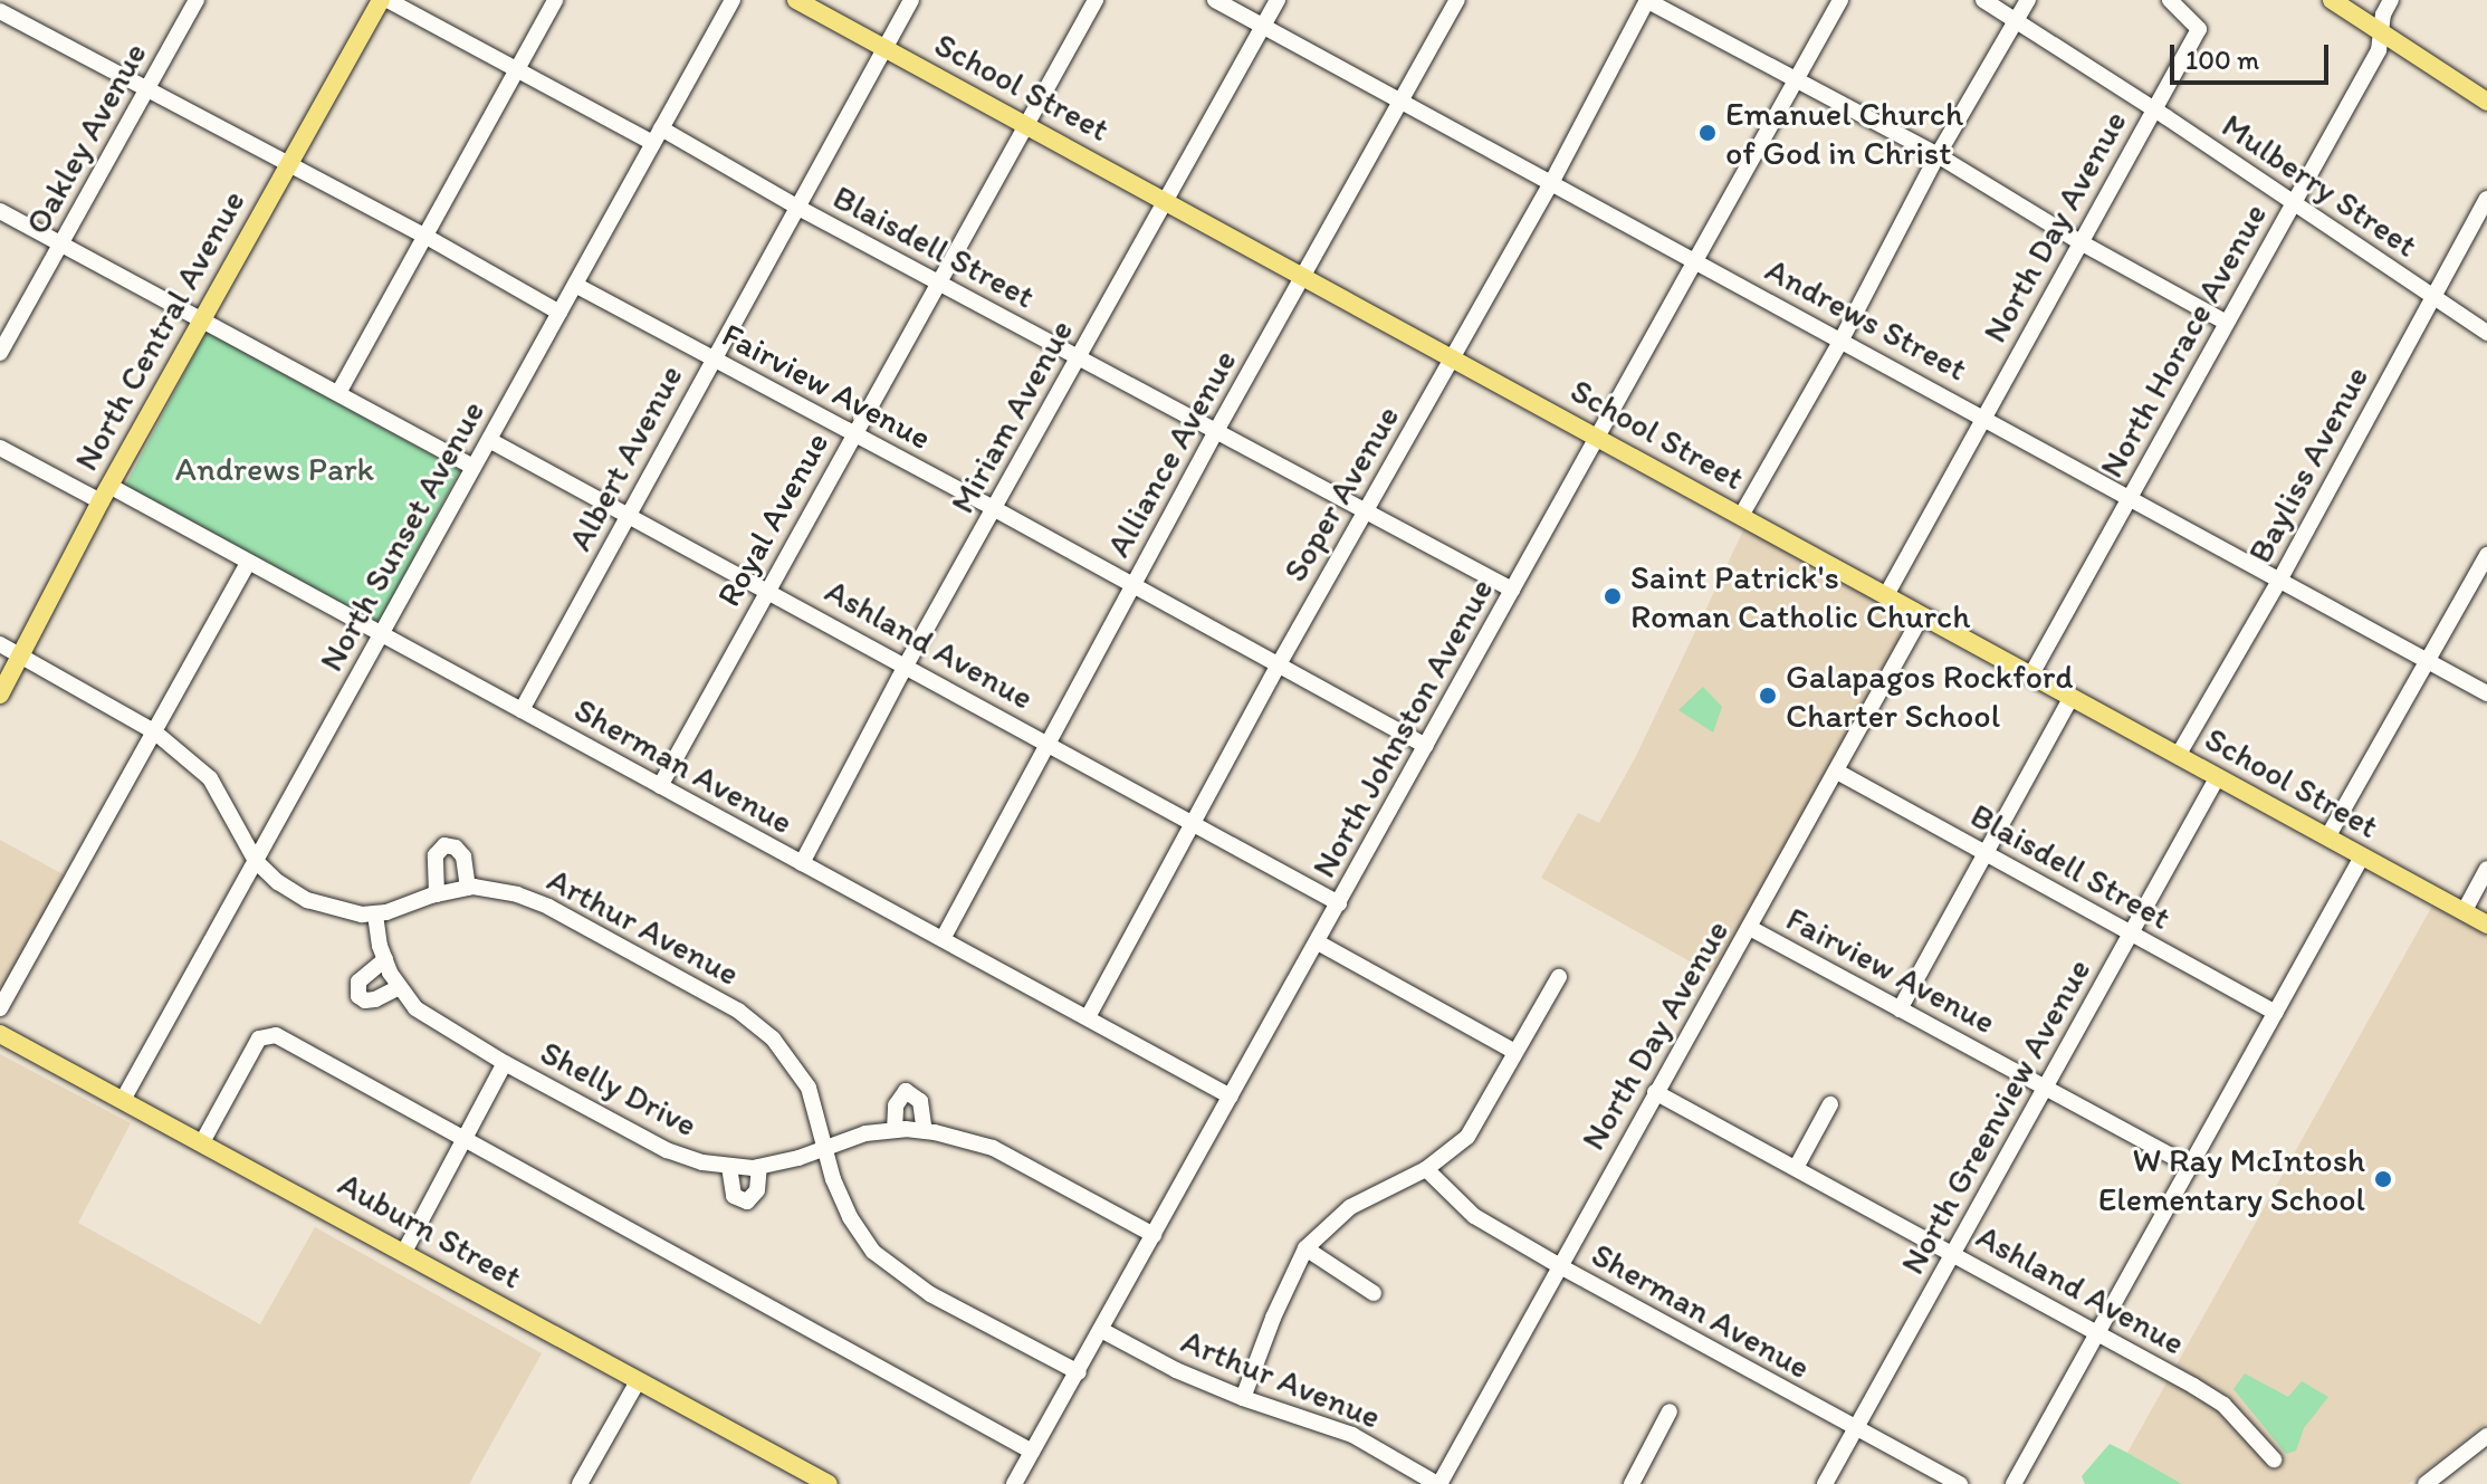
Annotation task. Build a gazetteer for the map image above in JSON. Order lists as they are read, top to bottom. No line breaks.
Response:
{"streets":{"main road":["School Street","North Central Avenue","Auburn Street"],"street":["Oakley Avenue","Mulberry Street","North Day Avenue","Blaisdell Street","Andrews Street","North Horace Avenue","Fairview Avenue","Miriam Avenue","Alliance Avenue","Albert Avenue","Bayliss Avenue","Soper Avenue","Royal Avenue","North Sunset Avenue","Ashland Avenue","North Johnston Avenue","Sherman Avenue","Arthur Avenue","Shelly Drive","North Greenview Avenue"]},"crossings":[["School Street","North Day Avenue"],["School Street","North Horace Avenue"],["School Street","Miriam Avenue"],["School Street","Alliance Avenue"],["School Street","Albert Avenue"],["School Street","Bayliss Avenue"],["School Street","Soper Avenue"],["School Street","Royal Avenue"],["School Street","North Johnston Avenue"],["School Street","North Greenview Avenue"],["Mulberry Street","North Day Avenue"],["Mulberry Street","North Horace Avenue"],["Mulberry Street","Bayliss Avenue"],["North Day Avenue","Blaisdell Street"],["North Day Avenue","Andrews Street"],["North Day Avenue","Fairview Avenue"],["North Day Avenue","Ashland Avenue"],["North Day Avenue","Sherman Avenue"],["North Day Avenue","Arthur Avenue"],["Blaisdell Street","Miriam Avenue"],["Blaisdell Street","Alliance Avenue"],["Blaisdell Street","Albert Avenue"],["Blaisdell Street","Soper Avenue"],["Blaisdell Street","Royal Avenue"],["Blaisdell Street","North Sunset Avenue"],["Blaisdell Street","North Johnston Avenue"],["Blaisdell Street","North Greenview Avenue"],["Andrews Street","North Horace Avenue"],["Andrews Street","Miriam Avenue"],["Andrews Street","Alliance Avenue"],["Andrews Street","Bayliss Avenue"],["Andrews Street","Soper Avenue"],["Andrews Street","North Johnston Avenue"],["North Central Avenue","Sherman Avenue"],["North Central Avenue","Arthur Avenue"],["Fairview Avenue","Miriam Avenue"],["Fairview Avenue","Alliance Avenue"],["Fairview Avenue","Albert Avenue"],["Fairview Avenue","Soper Avenue"],["Fairview Avenue","Royal Avenue"],["Fairview Avenue","North Sunset Avenue"],["Fairview Avenue","North Johnston Avenue"],["Fairview Avenue","North Greenview Avenue"],["Miriam Avenue","Ashland Avenue"],["Miriam Avenue","Sherman Avenue"],["Alliance Avenue","Ashland Avenue"],["Alliance Avenue","Sherman Avenue"],["Albert Avenue","Ashland Avenue"],["Albert Avenue","Sherman Avenue"],["Soper Avenue","Ashland Avenue"],["Soper Avenue","Sherman Avenue"],["Royal Avenue","Ashland Avenue"],["Royal Avenue","Sherman Avenue"],["North Sunset Avenue","Ashland Avenue"],["North Sunset Avenue","Sherman Avenue"],["North Sunset Avenue","Arthur Avenue"],["North Sunset Avenue","Auburn Street"],["Ashland Avenue","North Johnston Avenue"],["Ashland Avenue","North Greenview Avenue"],["North Johnston Avenue","Sherman Avenue"],["North Johnston Avenue","Arthur Avenue"],["North Johnston Avenue","Shelly Drive"],["Sherman Avenue","North Greenview Avenue"],["Arthur Avenue","Shelly Drive"]],"parks":["Andrews Park"],"places":["Emanuel Church of God in Christ","Saint Patrick's Roman Catholic Church","Galapagos Rockford Charter School","W Ray McIntosh Elementary School"],"scale_bar":"100 m"}
